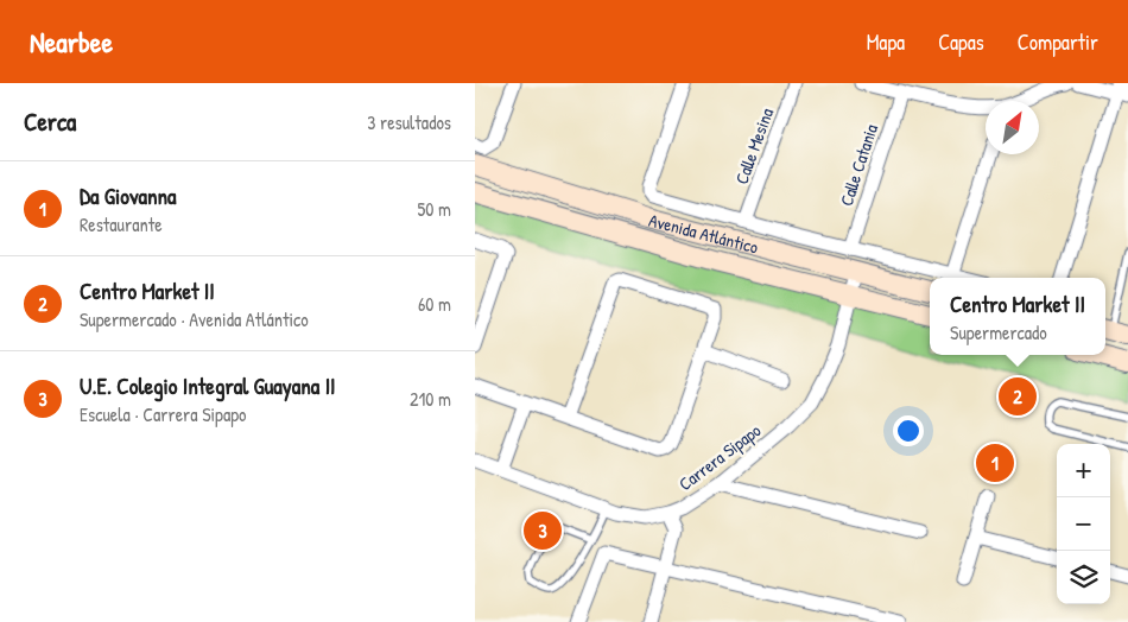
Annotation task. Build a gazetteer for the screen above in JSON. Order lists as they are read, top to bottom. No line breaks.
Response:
{"streets":{"main road":["Avenida Atlántico"],"street":["Calle Mesina","Calle Catania","Carrera Sipapo"]},"crossings":[["Avenida Atlántico","Carrera Sipapo"]],"north":"top right","page":{"header":"Nearbee","nav":["Mapa","Capas","Compartir"],"heading":["Cerca","3 resultados"],"list":[{"mark":"1","name":"Da Giovanna","note":"Restaurante","value":"50 m"},{"mark":"2","name":"Centro Market II","note":"Supermercado · Avenida Atlántico","value":"60 m"},{"mark":"3","name":"U.E. Colegio Integral Guayana II","note":"Escuela · Carrera Sipapo","value":"210 m"}],"popup":["Centro Market II","Supermercado"],"pins":["2","1","3"],"map_buttons":["+","−"]}}
